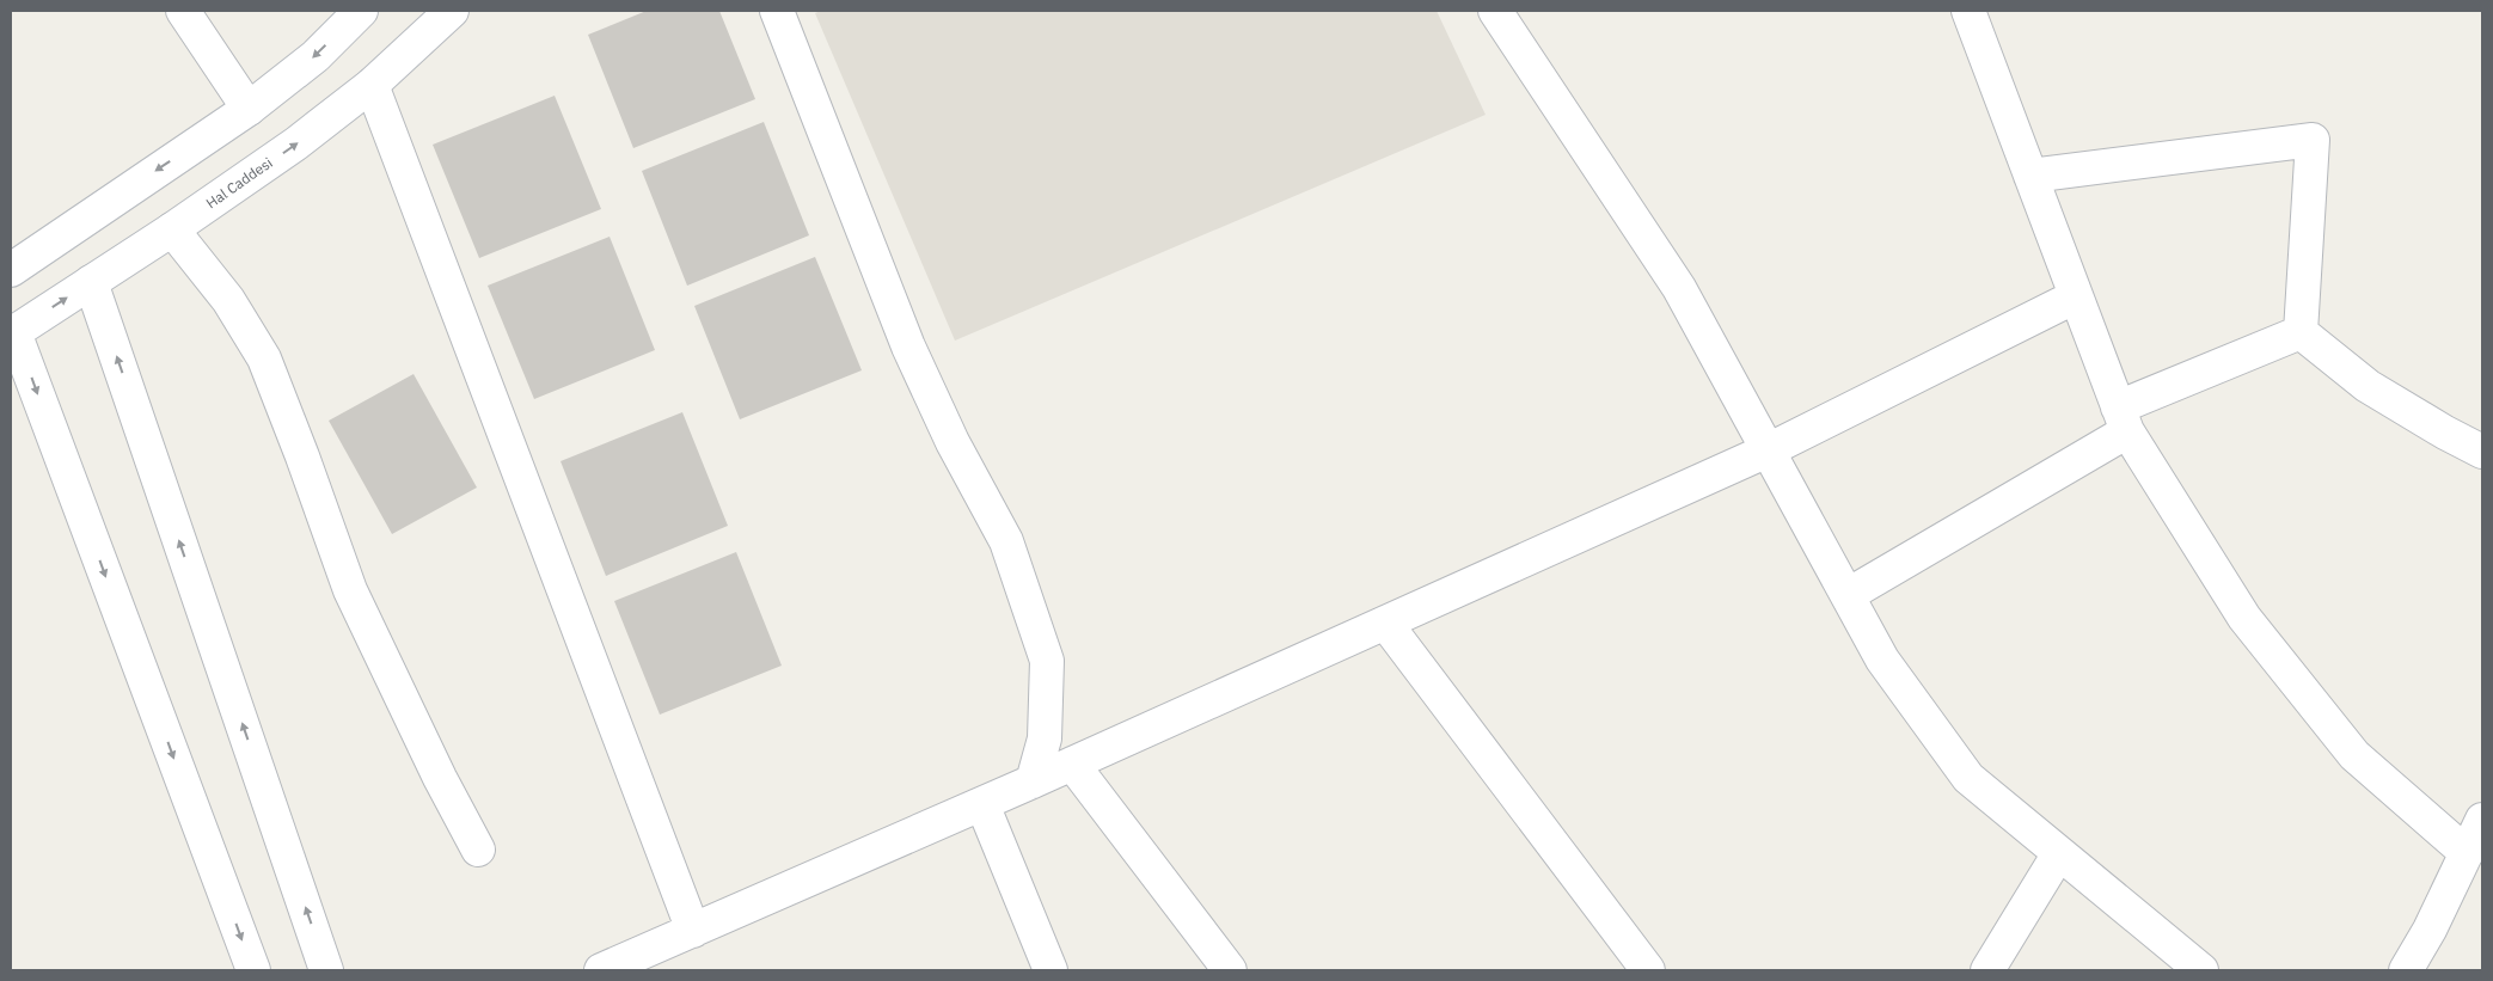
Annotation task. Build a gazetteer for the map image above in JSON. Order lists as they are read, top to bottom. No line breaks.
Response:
{"streets":{"street":["Hal Caddesi"]}}
